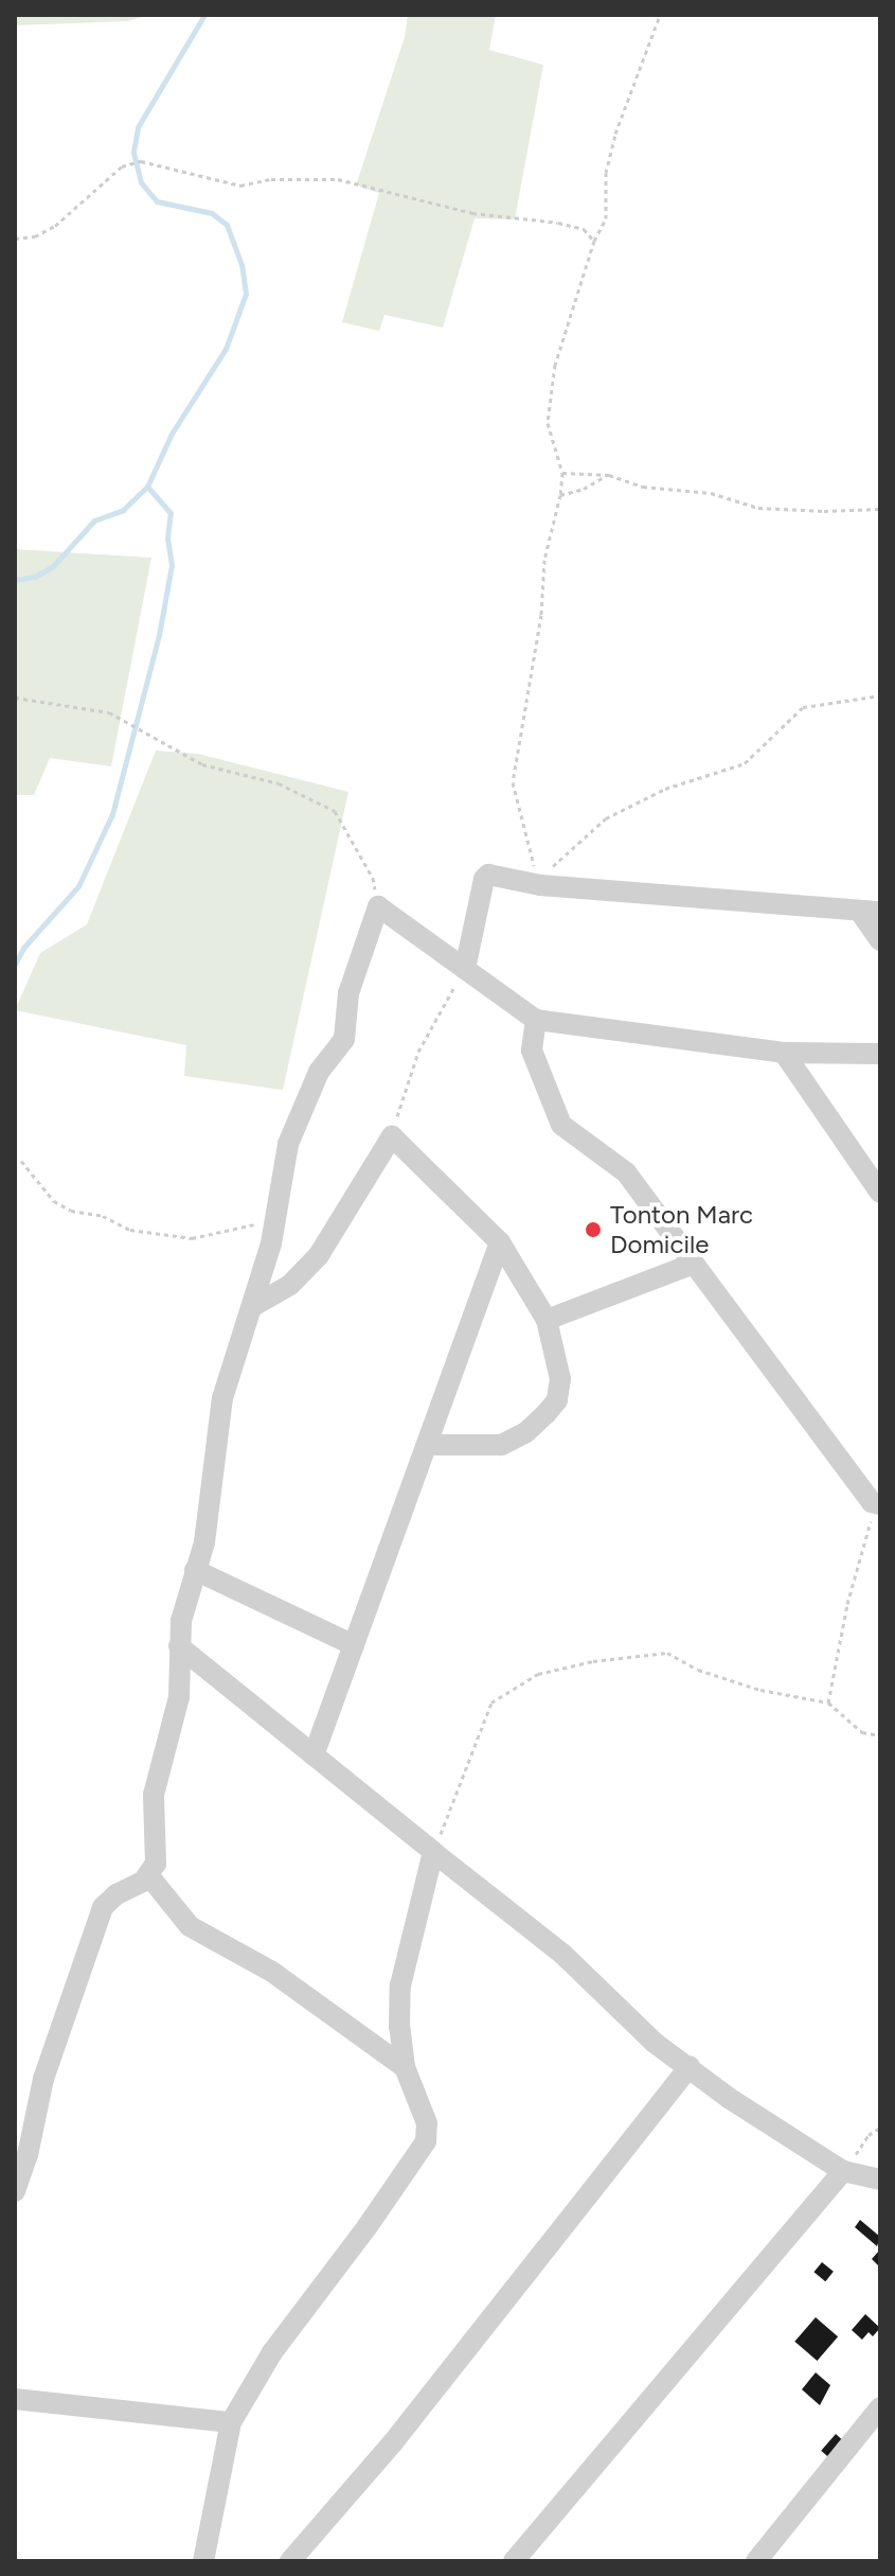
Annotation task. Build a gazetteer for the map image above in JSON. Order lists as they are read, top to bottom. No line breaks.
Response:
{"places":["Tonton Marc Domicile"]}
